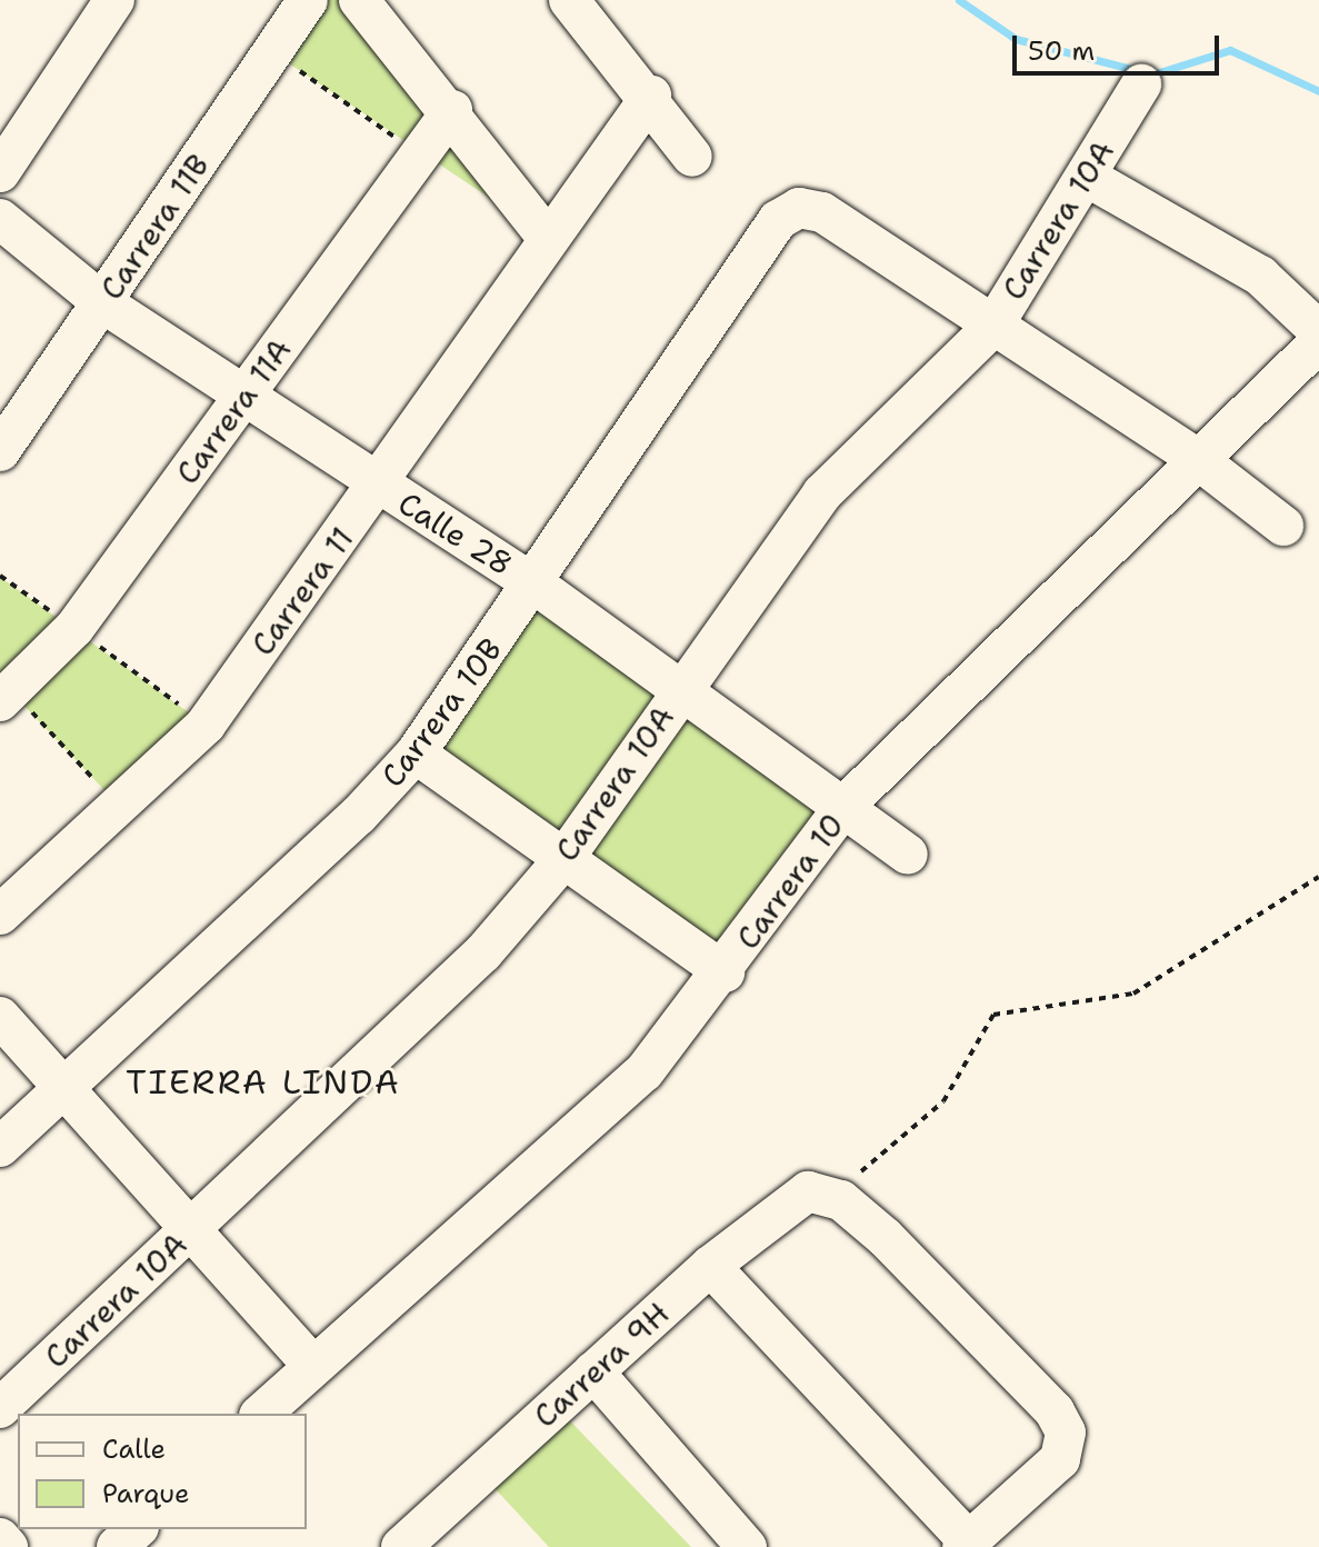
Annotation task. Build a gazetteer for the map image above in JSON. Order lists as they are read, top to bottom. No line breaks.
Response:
{"streets":{"street":["Carrera 10A","Carrera 11B","Carrera 11A","Calle 28","Carrera 11","Carrera 10B","Carrera 10","Carrera 9H"]},"crossings":[["Carrera 10A","Calle 28"],["Carrera 10A","Carrera 10B"],["Carrera 11B","Calle 28"],["Carrera 11A","Calle 28"],["Calle 28","Carrera 11"],["Calle 28","Carrera 10B"],["Calle 28","Carrera 10"]],"districts":["TIERRA LINDA"],"legend":["Calle","Parque"],"scale_bar":"50 m"}
